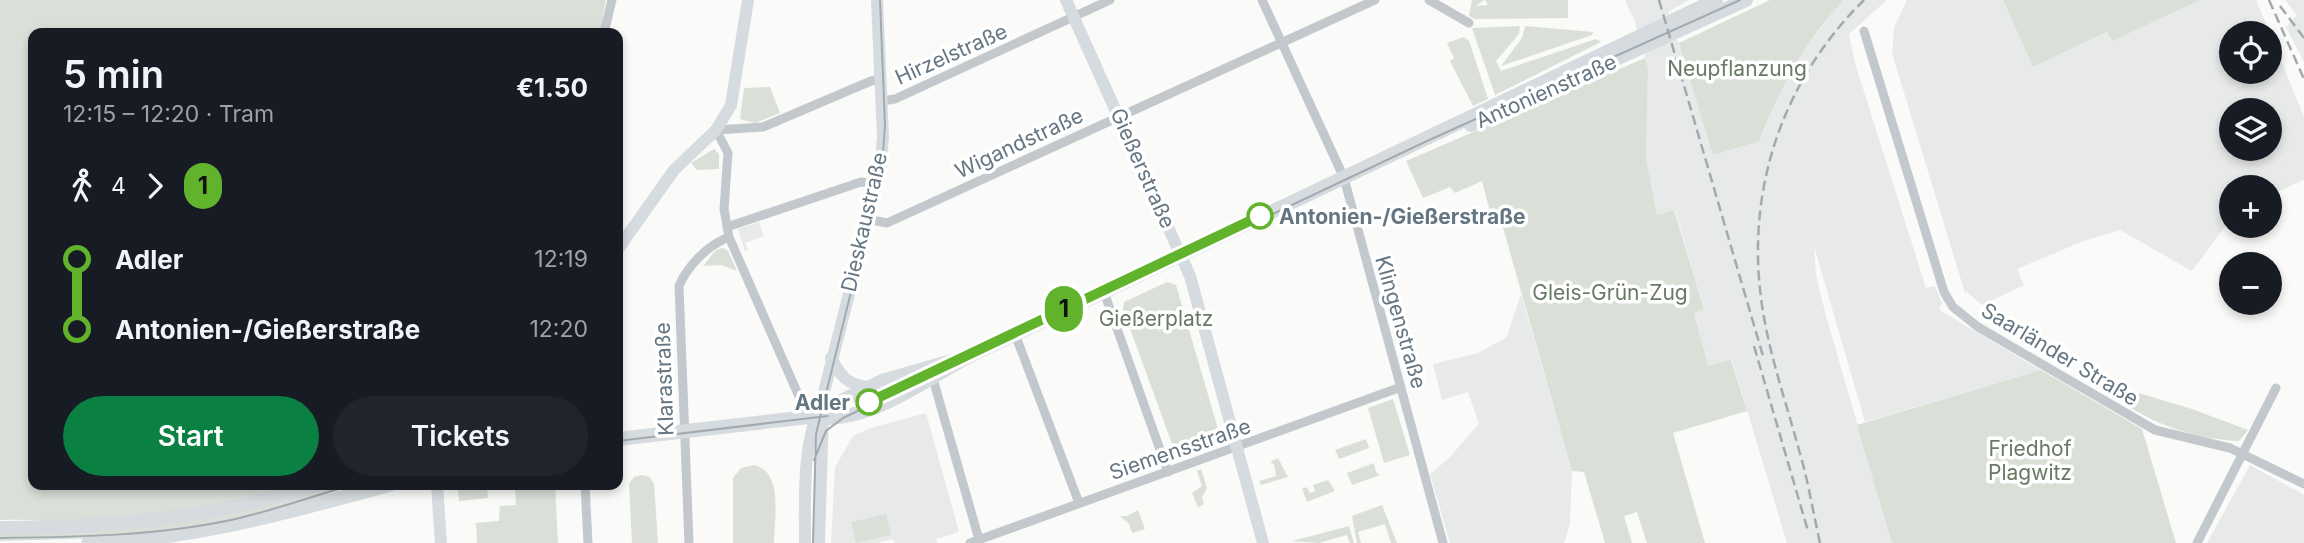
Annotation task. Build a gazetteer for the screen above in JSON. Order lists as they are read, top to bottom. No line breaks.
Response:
{"streets":{"main road":["Antonienstraße"],"street":["Hirzelstraße","Wigandstraße","Gießerstraße","Dieskaustraße","Klingenstraße","Saarländer Straße","Klarastraße","Siemensstraße"]},"crossings":[["Hirzelstraße","Gießerstraße"],["Hirzelstraße","Dieskaustraße"],["Antonienstraße","Gießerstraße"],["Antonienstraße","Dieskaustraße"],["Antonienstraße","Klingenstraße"],["Antonienstraße","Klarastraße"],["Wigandstraße","Gießerstraße"],["Wigandstraße","Dieskaustraße"],["Wigandstraße","Klingenstraße"],["Gießerstraße","Siemensstraße"],["Dieskaustraße","Klarastraße"],["Klingenstraße","Siemensstraße"]],"parks":["Neupflanzung","Gleis-Grün-Zug","Gießerplatz","Friedhof Plagwitz"],"places":["Antonien-/Gießerstraße","Adler"],"lines":["tram line 1"],"page":{"on_map":"1","map_buttons":["+","−"],"heading":["5 min","12:15 – 12:20 · Tram","€1.50"],"legs":["4","1"],"list":[{"name":"Adler","value":"12:19"},{"name":"Antonien-/Gießerstraße","value":"12:20"}],"buttons":["Start","Tickets"]}}
